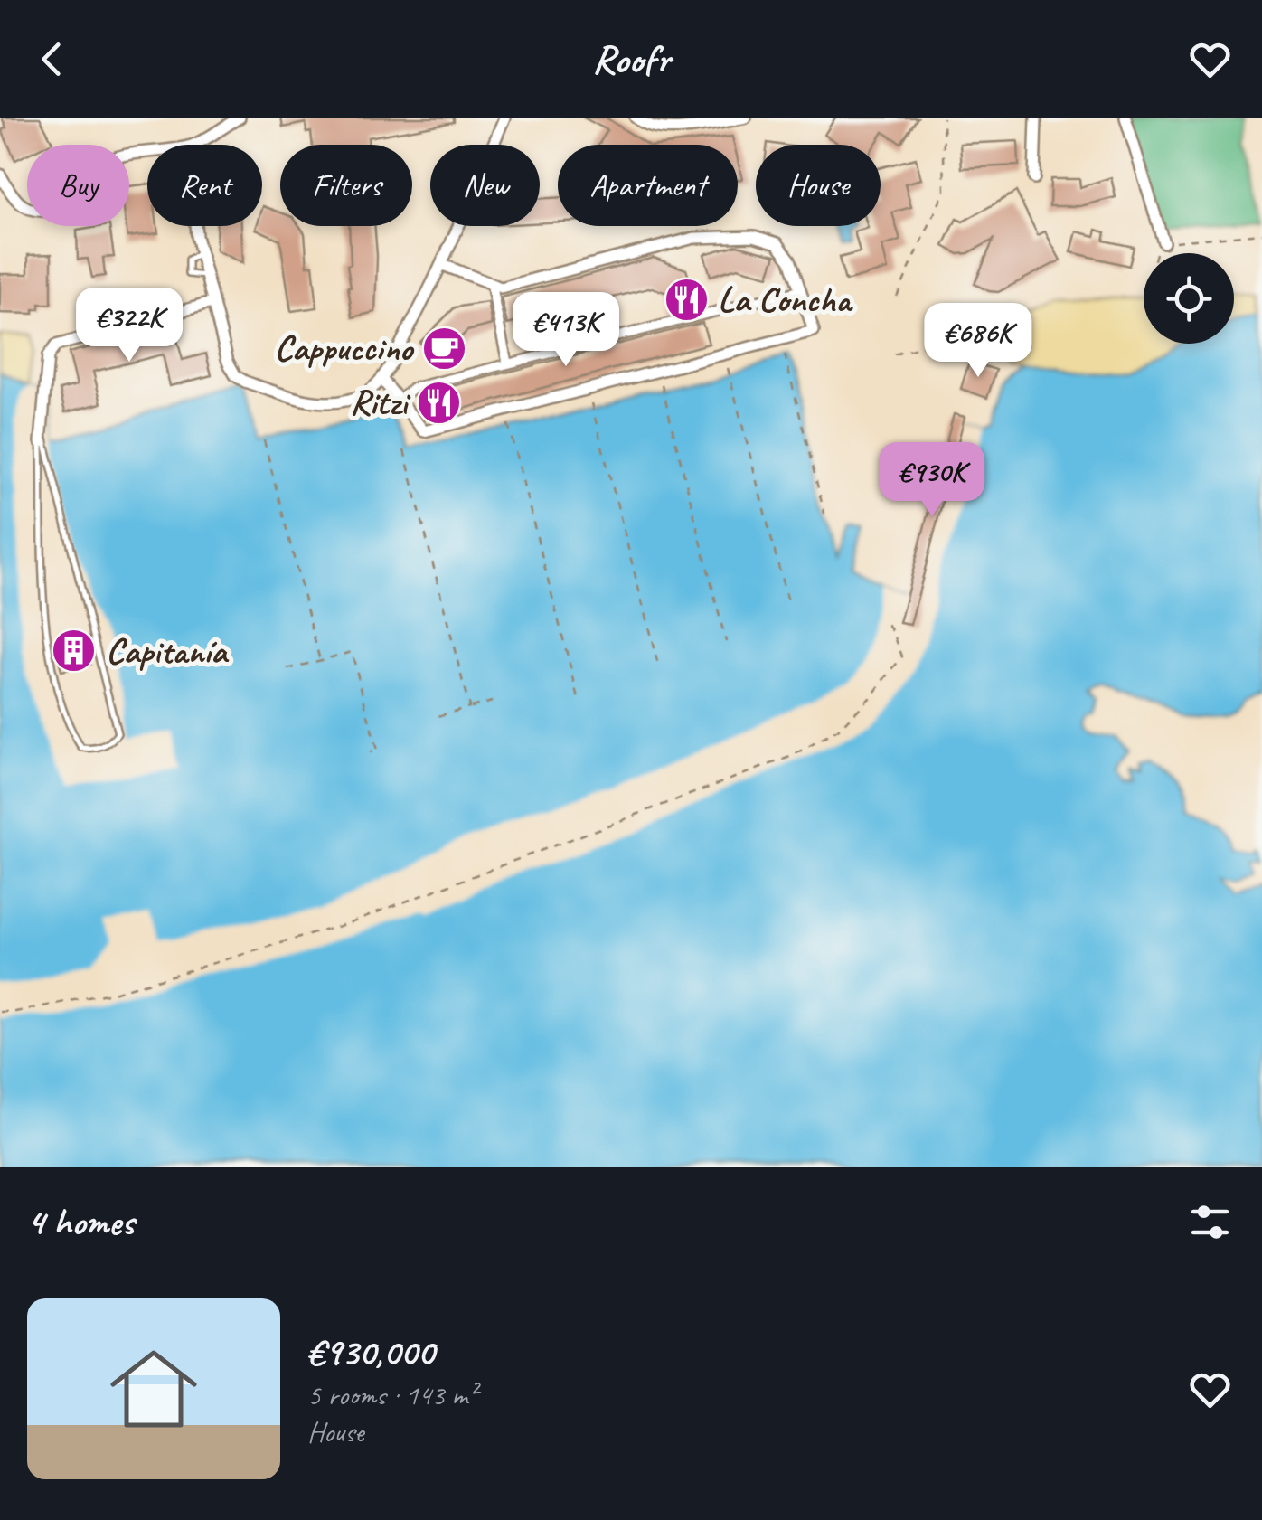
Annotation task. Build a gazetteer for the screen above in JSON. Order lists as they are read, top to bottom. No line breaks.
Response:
{"places":{"restaurant":["La Concha","Ritzi"],"cafe":["Cappuccino"],"building":["Capitanía"]},"page":{"header":"Roofr","chip":["Buy","Rent","Filters","New","Apartment","House"],"price":["€322K","€413K","€686K","€930K"],"heading":"4 homes","list":[{"name":"€930,000","note":"5 rooms · 143 m² · House"}]}}
